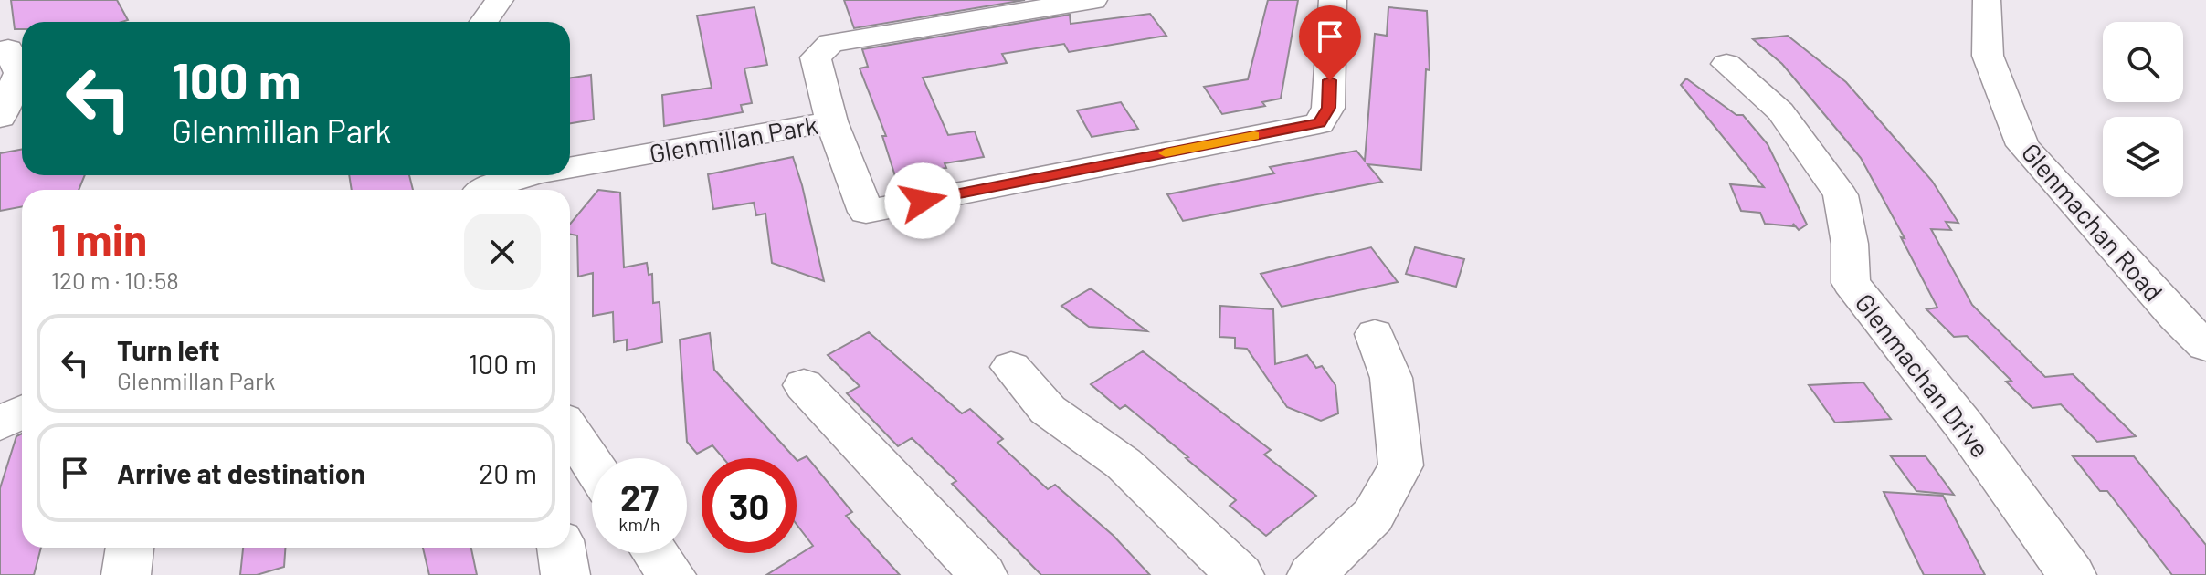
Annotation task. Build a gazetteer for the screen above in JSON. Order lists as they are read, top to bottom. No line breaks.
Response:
{"streets":{"street":["Glenmillan Park","Glenmachan Road","Glenmachan Drive"]},"page":{"turn":["100 m","Glenmillan Park"],"heading":["1 min","120 m · 10:58"],"list":[{"name":"Turn left","note":"Glenmillan Park","value":"100 m"},{"name":"Arrive at destination","value":"20 m"}],"speed":"27 km/h","limit":"30"}}
